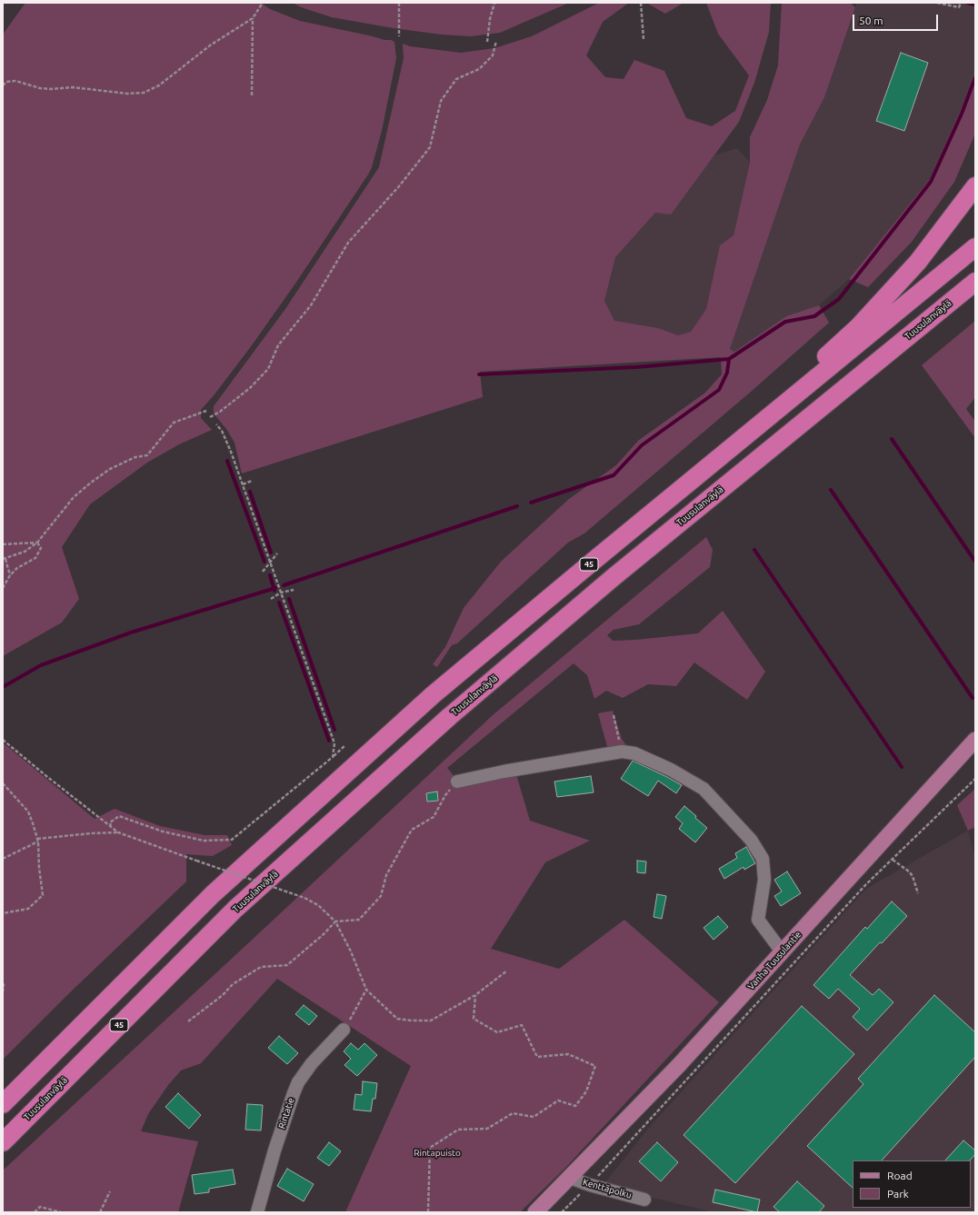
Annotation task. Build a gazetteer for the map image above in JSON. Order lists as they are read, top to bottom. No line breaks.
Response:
{"streets":{"highway":["Tuusulanväylä","45"],"main road":["Vanha Tuusulantie"],"street":["Rintatie","Kenttäpolku"]},"crossings":[["Vanha Tuusulantie","Kenttäpolku"]],"parks":["Rintapuisto"],"legend":["Road","Park"],"scale_bar":"50 m"}
